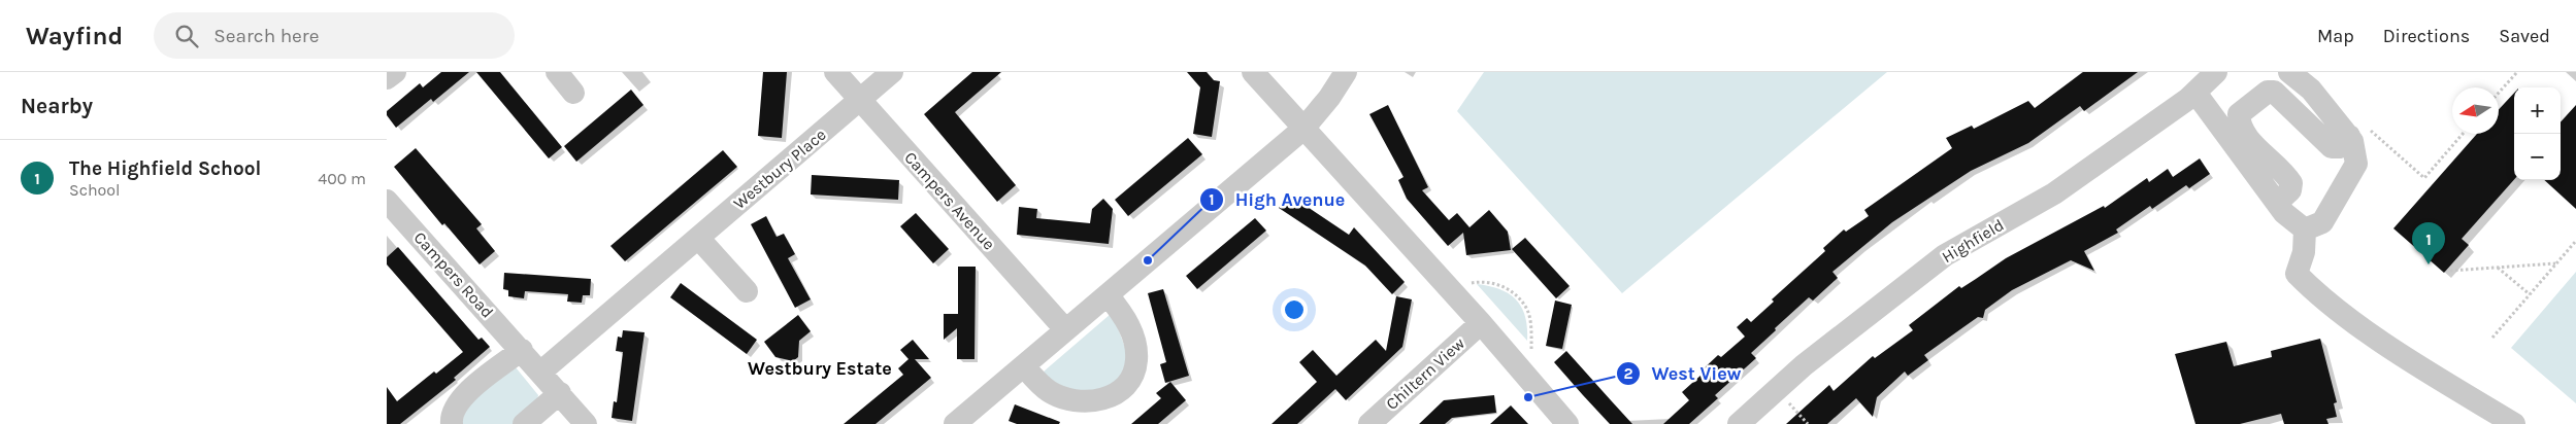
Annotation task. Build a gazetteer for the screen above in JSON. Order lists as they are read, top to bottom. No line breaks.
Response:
{"streets":{"street":["Westbury Place","Campers Avenue","Highfield","Campers Road","Chiltern View"]},"crossings":[["Westbury Place","Campers Avenue"],["Westbury Place","Campers Road"]],"districts":["Westbury Estate"],"places":["High Avenue","West View"],"north":"left","page":{"header":"Wayfind","search":"Search here","nav":["Map","Directions","Saved"],"heading":"Nearby","map_buttons":["+","−"],"list":[{"mark":"1","name":"The Highfield School","note":"School","value":"400 m"}],"pins":"1"}}
